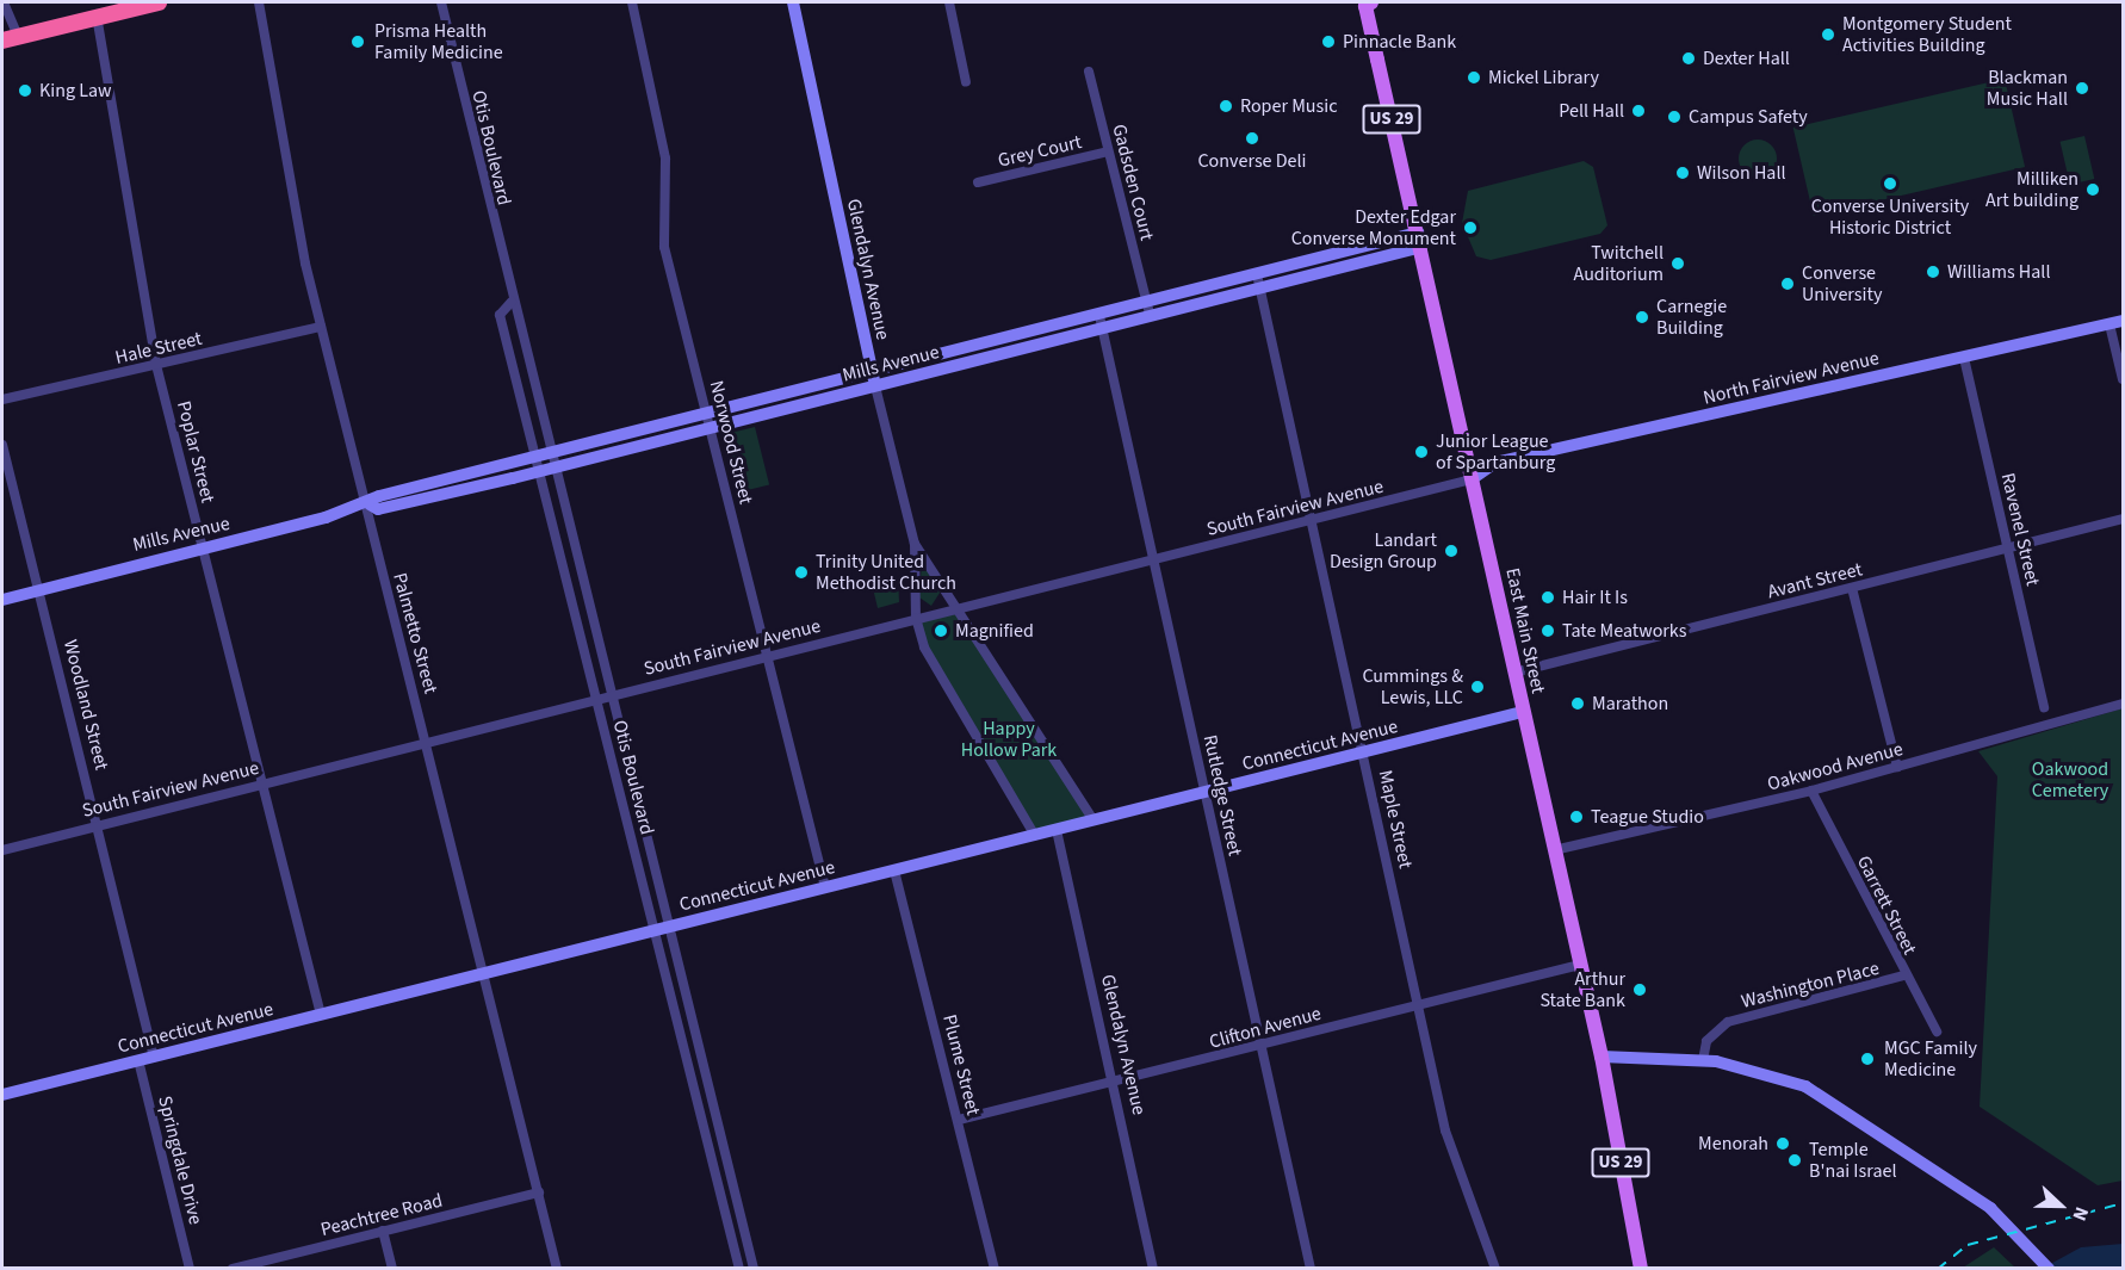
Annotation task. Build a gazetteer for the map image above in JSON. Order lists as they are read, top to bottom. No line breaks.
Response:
{"streets":{"main road":["US 29","East Main Street"],"street":["Otis Boulevard","Grey Court","Gadsden Court","Glendalyn Avenue","Hale Street","Mills Avenue","North Fairview Avenue","Norwood Street","Poplar Street","South Fairview Avenue","Ravenel Street","Avant Street","Palmetto Street","Woodland Street","Connecticut Avenue","Oakwood Avenue","Rutledge Street","Maple Street","Garrett Street","Washington Place","Clifton Avenue","Plume Street","Springdale Drive","Peachtree Road"]},"crossings":[["Otis Boulevard","Mills Avenue"],["Otis Boulevard","South Fairview Avenue"],["Otis Boulevard","Connecticut Avenue"],["Grey Court","Gadsden Court"],["Gadsden Court","Mills Avenue"],["Glendalyn Avenue","Mills Avenue"],["Glendalyn Avenue","South Fairview Avenue"],["Glendalyn Avenue","Connecticut Avenue"],["Glendalyn Avenue","Clifton Avenue"],["Hale Street","Poplar Street"],["Hale Street","Palmetto Street"],["Mills Avenue","Norwood Street"],["Mills Avenue","Poplar Street"],["Mills Avenue","East Main Street"],["Mills Avenue","Palmetto Street"],["Mills Avenue","Woodland Street"],["Mills Avenue","Rutledge Street"],["Mills Avenue","Maple Street"],["North Fairview Avenue","South Fairview Avenue"],["North Fairview Avenue","Ravenel Street"],["North Fairview Avenue","East Main Street"],["Norwood Street","South Fairview Avenue"],["Norwood Street","Connecticut Avenue"],["Poplar Street","South Fairview Avenue"],["Poplar Street","Connecticut Avenue"],["South Fairview Avenue","East Main Street"],["South Fairview Avenue","Palmetto Street"],["South Fairview Avenue","Woodland Street"],["South Fairview Avenue","Rutledge Street"],["South Fairview Avenue","Maple Street"],["Ravenel Street","Avant Street"],["Avant Street","East Main Street"],["East Main Street","Connecticut Avenue"],["East Main Street","Oakwood Avenue"],["East Main Street","Clifton Avenue"],["Palmetto Street","Connecticut Avenue"],["Palmetto Street","Peachtree Road"],["Woodland Street","Connecticut Avenue"],["Connecticut Avenue","Rutledge Street"],["Connecticut Avenue","Maple Street"],["Connecticut Avenue","Plume Street"],["Connecticut Avenue","Springdale Drive"],["Oakwood Avenue","Garrett Street"],["Rutledge Street","Clifton Avenue"],["Maple Street","Clifton Avenue"],["Garrett Street","Washington Place"],["Clifton Avenue","Plume Street"]],"parks":["Happy Hollow Park","Oakwood Cemetery"],"places":["Montgomery Student Activities Building","Prisma Health Family Medicine","Pinnacle Bank","Dexter Hall","Mickel Library","Blackman Music Hall","King Law","Roper Music","Pell Hall","Campus Safety","Converse Deli","Wilson Hall","Converse University Historic District","Milliken Art building","Dexter Edgar Converse Monument","Twitchell Auditorium","Williams Hall","Converse University","Carnegie Building","Junior League of Spartanburg","Landart Design Group","Trinity United Methodist Church","Hair It Is","Magnified","Tate Meatworks","Cummings & Lewis, LLC","Marathon","Teague Studio","Arthur State Bank","MGC Family Medicine","Menorah","Temple B'nai Israel"],"north":"right"}
